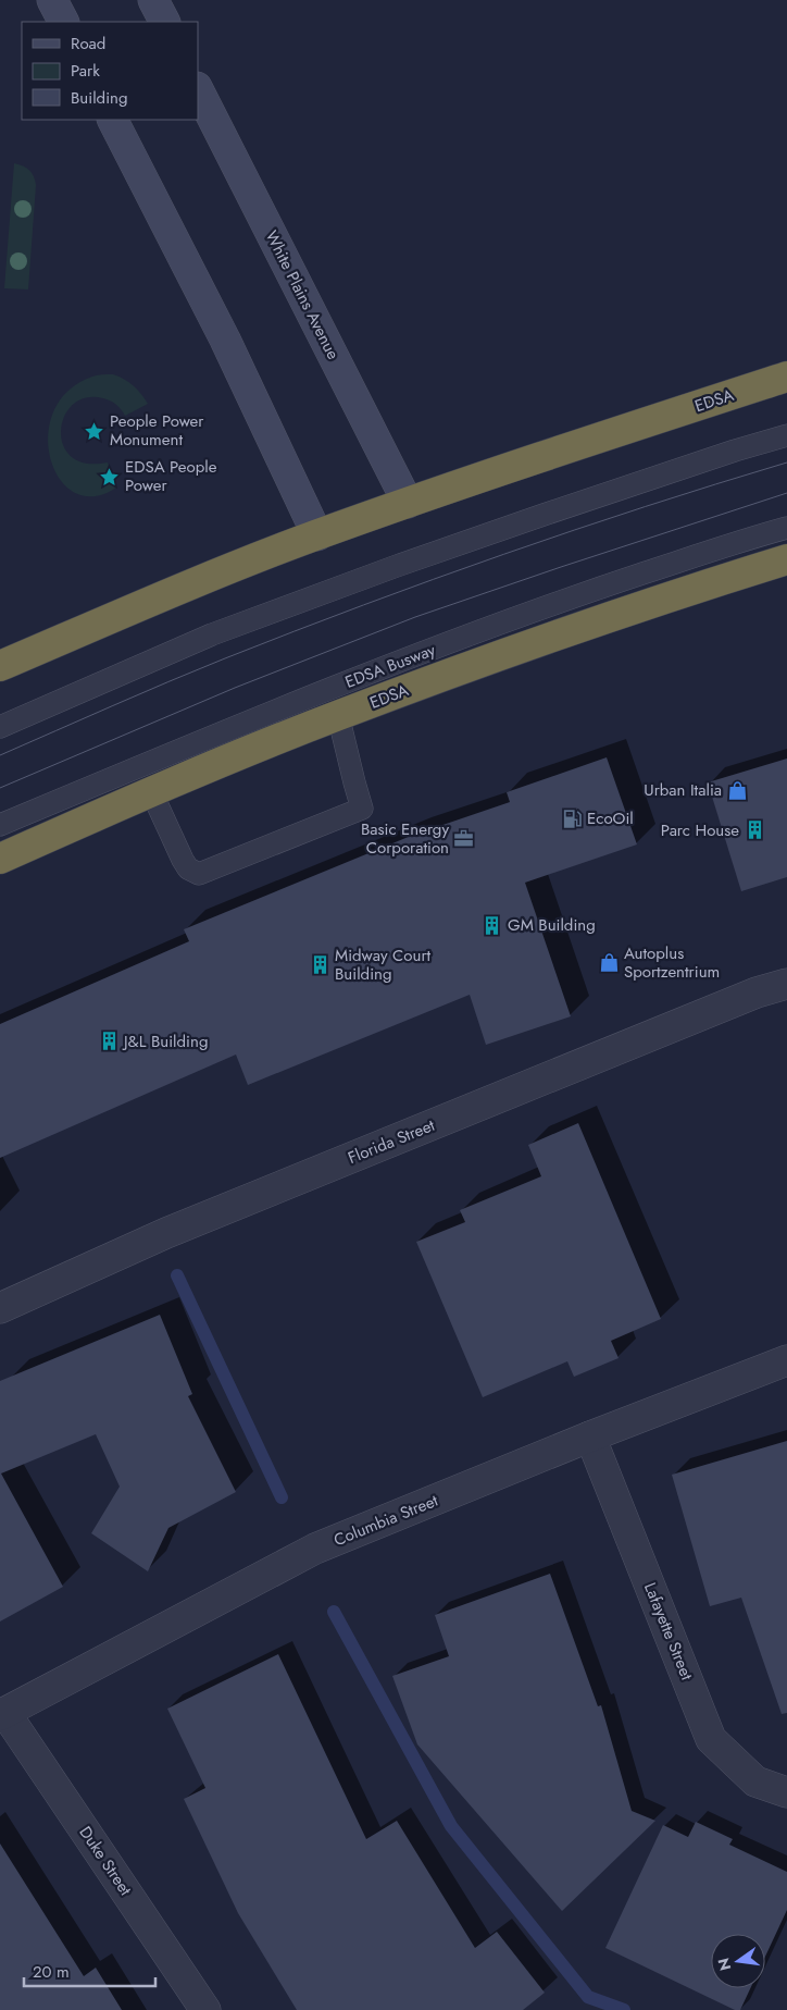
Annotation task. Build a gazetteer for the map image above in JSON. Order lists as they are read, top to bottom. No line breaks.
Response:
{"streets":{"highway":["EDSA"],"street":["White Plains Avenue","Florida Street","Columbia Street","Lafayette Street","Duke Street"],"lane":["EDSA Busway"]},"crossings":[["White Plains Avenue","EDSA"],["Columbia Street","Lafayette Street"],["Columbia Street","Duke Street"]],"places":{"place":["People Power Monument","EDSA People Power"],"shop":["Urban Italia","Autoplus Sportzentrium"],"fuel station":["EcoOil"],"building":["Parc House","GM Building","Midway Court Building","J&L Building"],"office":["Basic Energy Corporation"]},"legend":["Road","Park","Building"],"scale_bar":"20 m","north":"left"}
